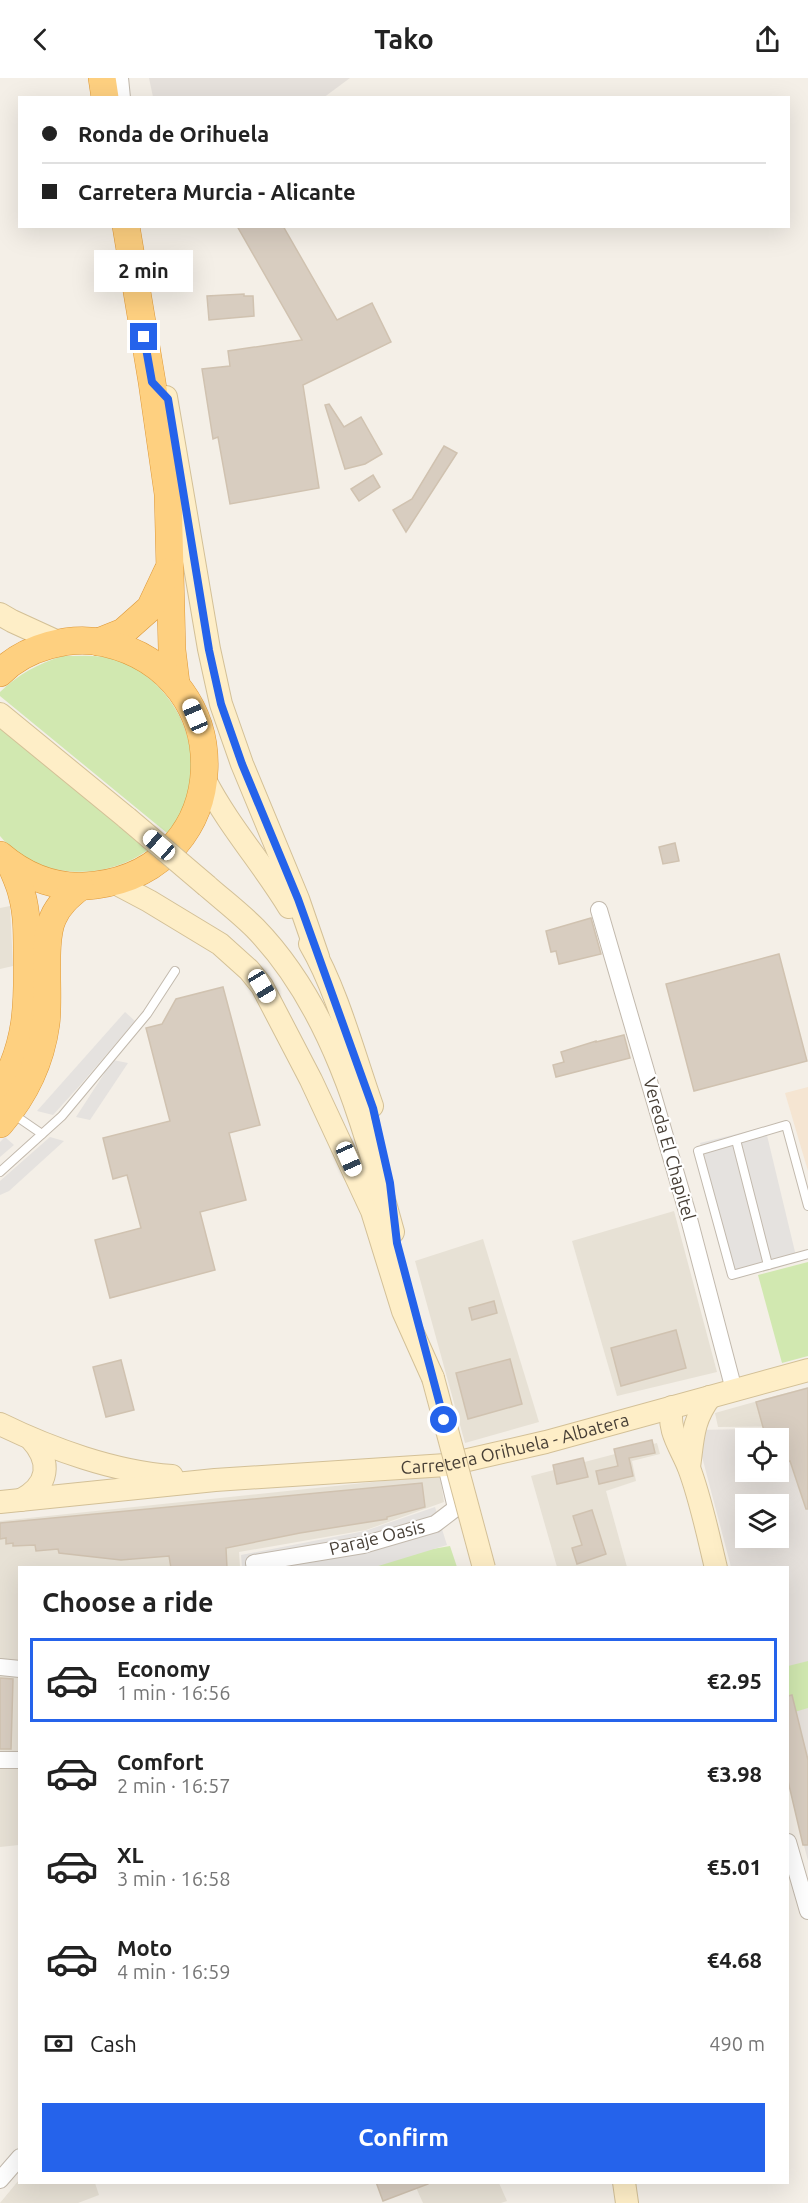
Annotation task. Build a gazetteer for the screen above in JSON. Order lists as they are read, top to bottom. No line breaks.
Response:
{"streets":{"main road":["Carretera Orihuela - Albatera"],"street":["Vereda El Chapitel","Paraje Oasis"]},"crossings":[["Vereda El Chapitel","Carretera Orihuela - Albatera"],["Carretera Orihuela - Albatera","Paraje Oasis"]],"page":{"header":"Tako","banner":["Ronda de Orihuela","Carretera Murcia - Alicante"],"bubble":"2 min","heading":"Choose a ride","list":[{"name":"Economy","note":"1 min · 16:56","value":"€2.95"},{"name":"Comfort","note":"2 min · 16:57","value":"€3.98"},{"name":"XL","note":"3 min · 16:58","value":"€5.01"},{"name":"Moto","note":"4 min · 16:59","value":"€4.68"}],"pay":["Cash","490 m"],"buttons":"Confirm"}}
